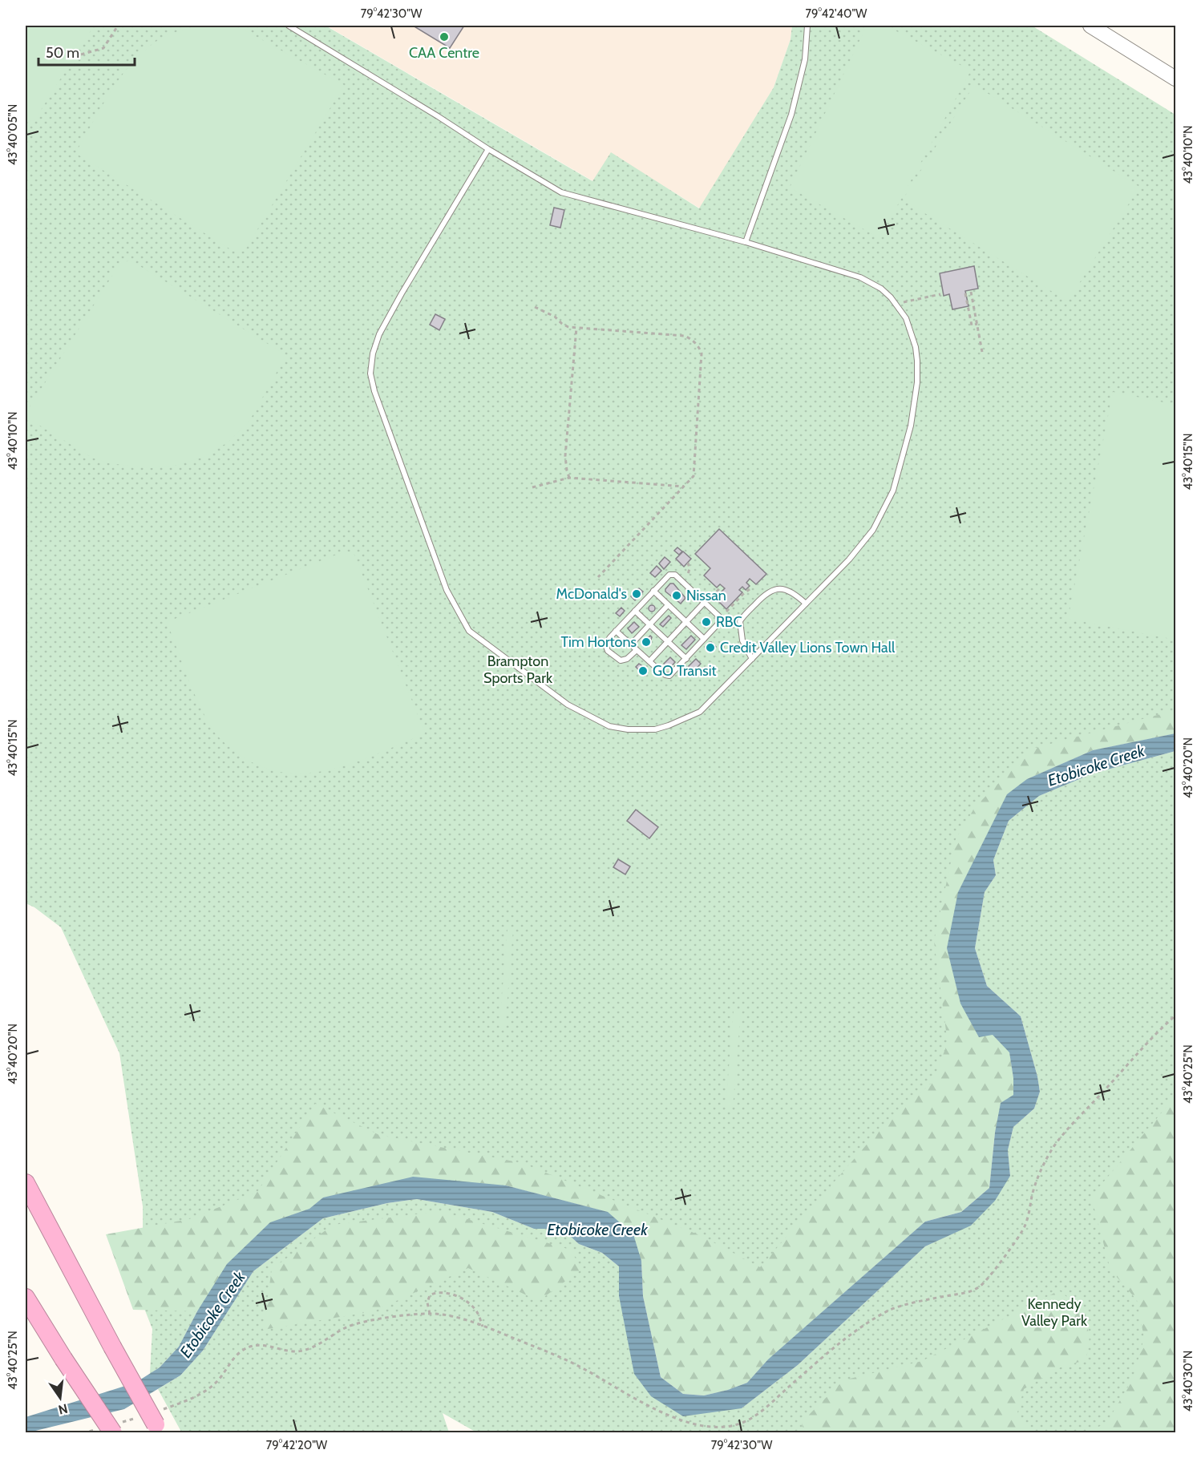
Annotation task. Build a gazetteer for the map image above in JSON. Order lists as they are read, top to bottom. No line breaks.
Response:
{"water":["Etobicoke Creek"],"parks":["Brampton Sports Park","Kennedy Valley Park"],"places":["CAA Centre","McDonald's","Nissan","RBC","Tim Hortons","Credit Valley Lions Town Hall","GO Transit"],"scale_bar":"50 m","north":"bottom","coordinates":["79°42'30\"W","79°42'40\"W","43°40'05\"N","43°40'10\"N","43°40'15\"N","43°40'20\"N","43°40'25\"N","43°40'30\"N","79°42'20\"W"]}
